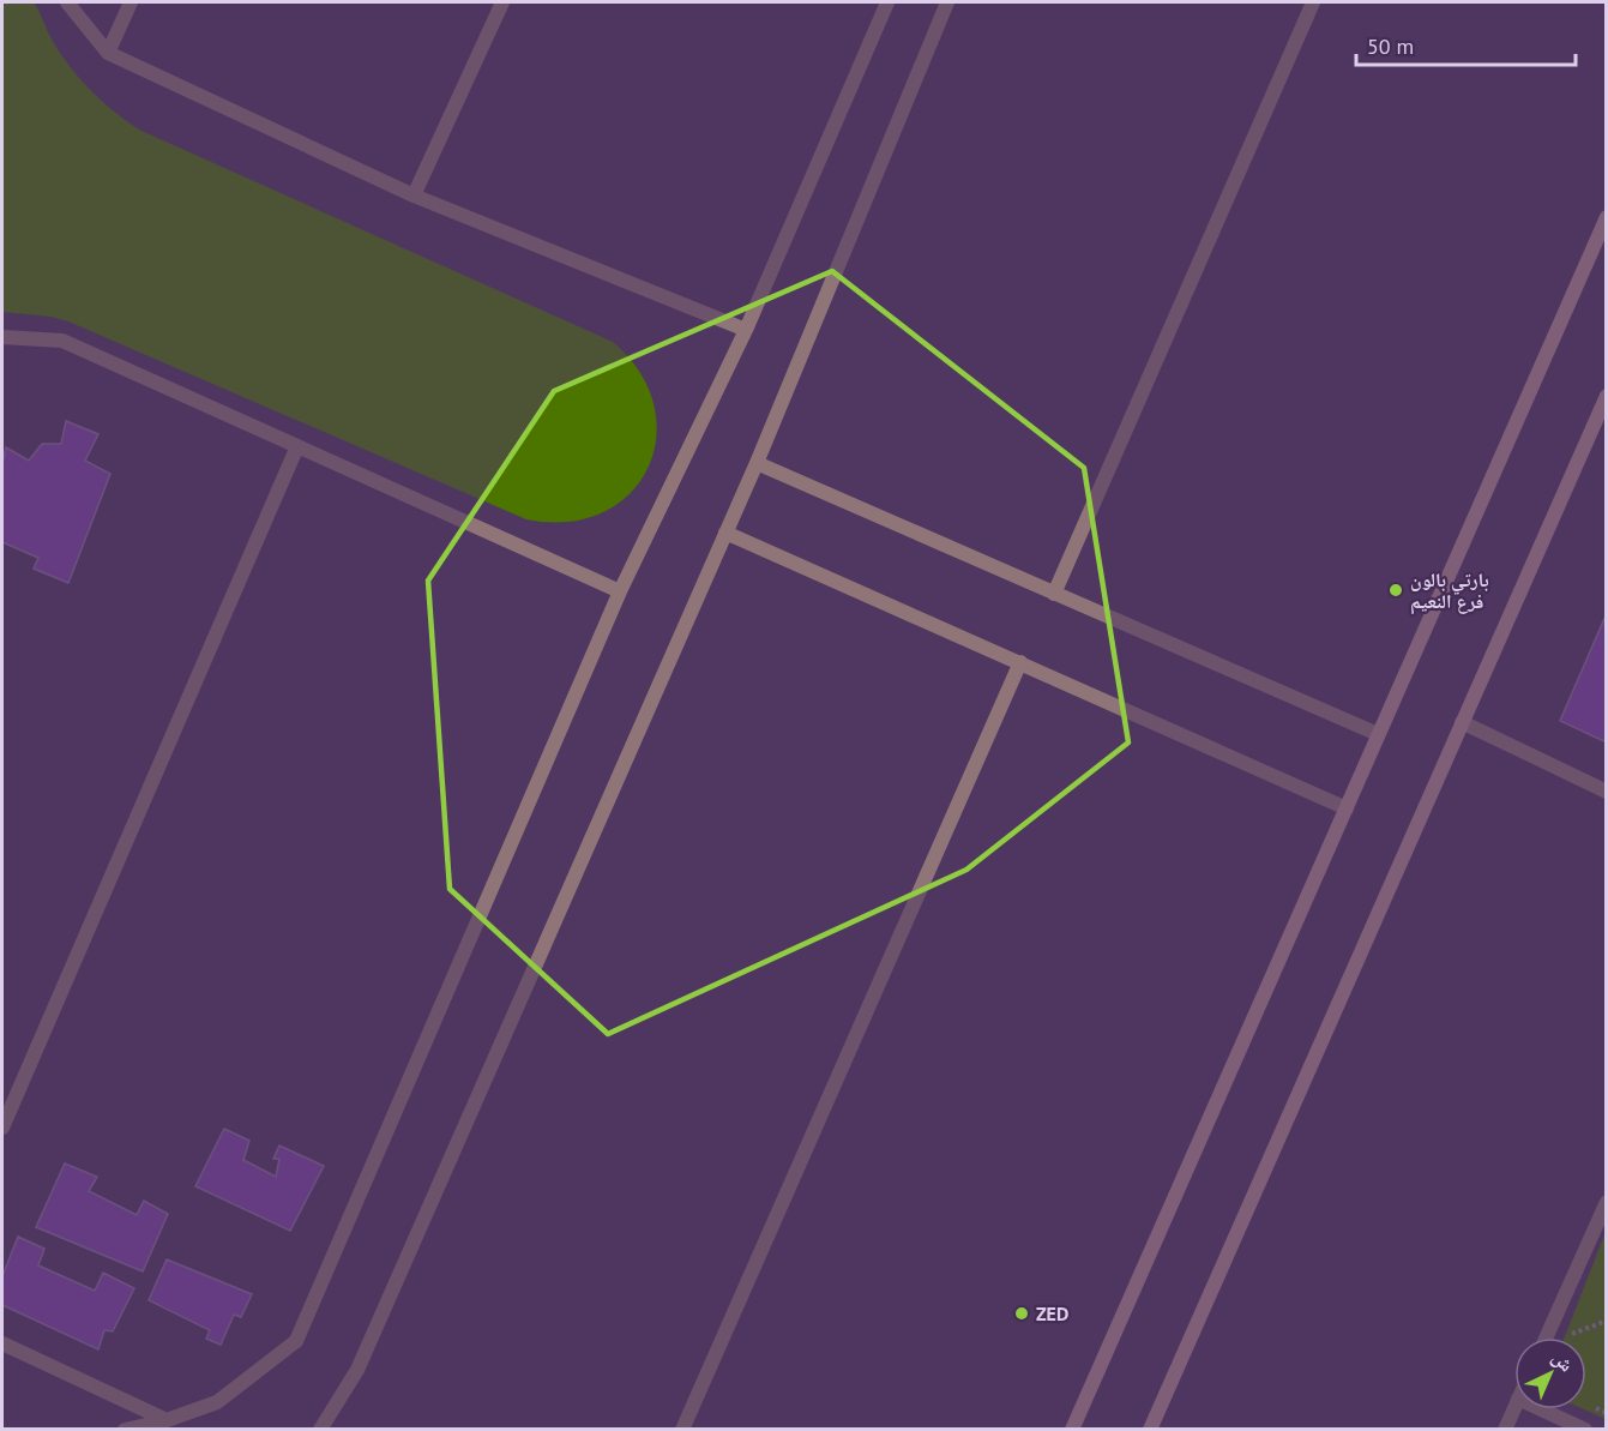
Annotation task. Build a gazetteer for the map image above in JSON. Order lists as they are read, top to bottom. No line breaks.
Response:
{"places":["بارتي بالون فرع النعيم","ZED"],"scale_bar":"50 m","north":"top right"}
